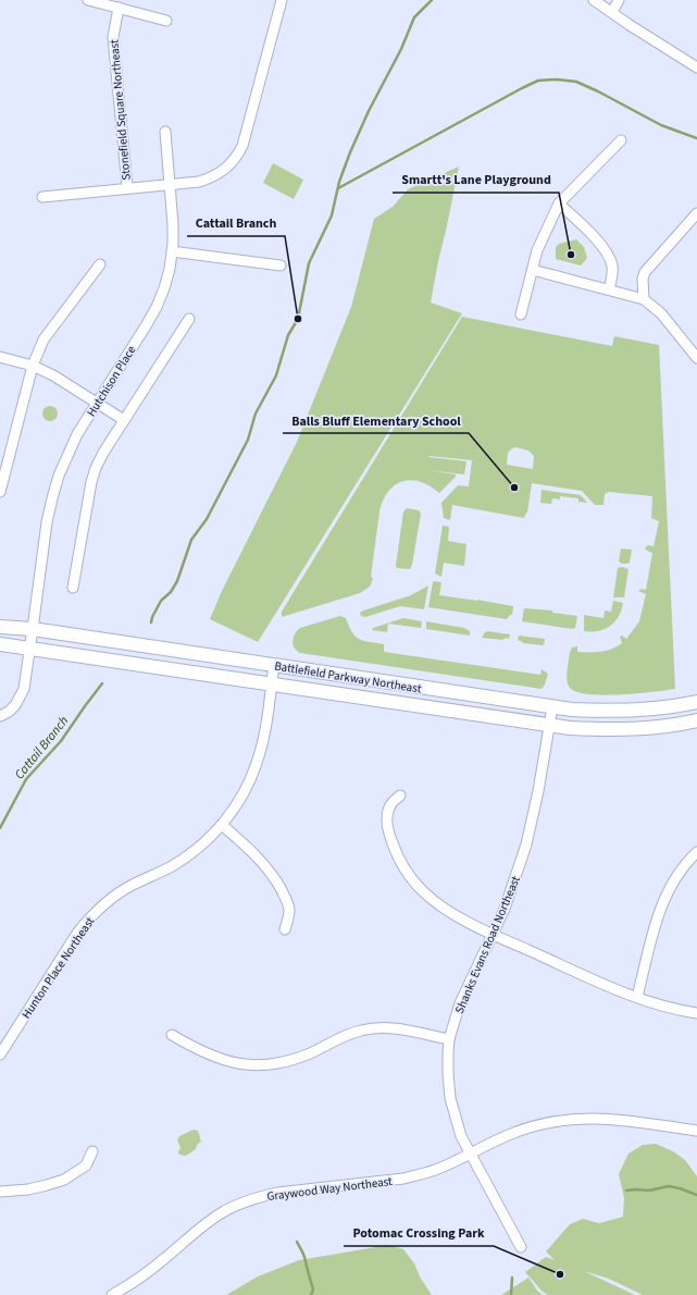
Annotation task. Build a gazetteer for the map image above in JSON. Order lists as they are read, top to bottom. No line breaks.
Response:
{"streets":{"main road":["Battlefield Parkway Northeast"],"street":["Stonefield Square Northeast","Hutchison Place","Shanks Evans Road Northeast","Hunton Place Northeast","Graywood Way Northeast"]},"crossings":[["Stonefield Square Northeast","Hutchison Place"],["Hutchison Place","Battlefield Parkway Northeast"],["Battlefield Parkway Northeast","Shanks Evans Road Northeast"],["Battlefield Parkway Northeast","Hunton Place Northeast"],["Shanks Evans Road Northeast","Graywood Way Northeast"]],"water":["Cattail Branch"],"places":["Smartt's Lane Playground","Cattail Branch","Balls Bluff Elementary School","Potomac Crossing Park"]}
